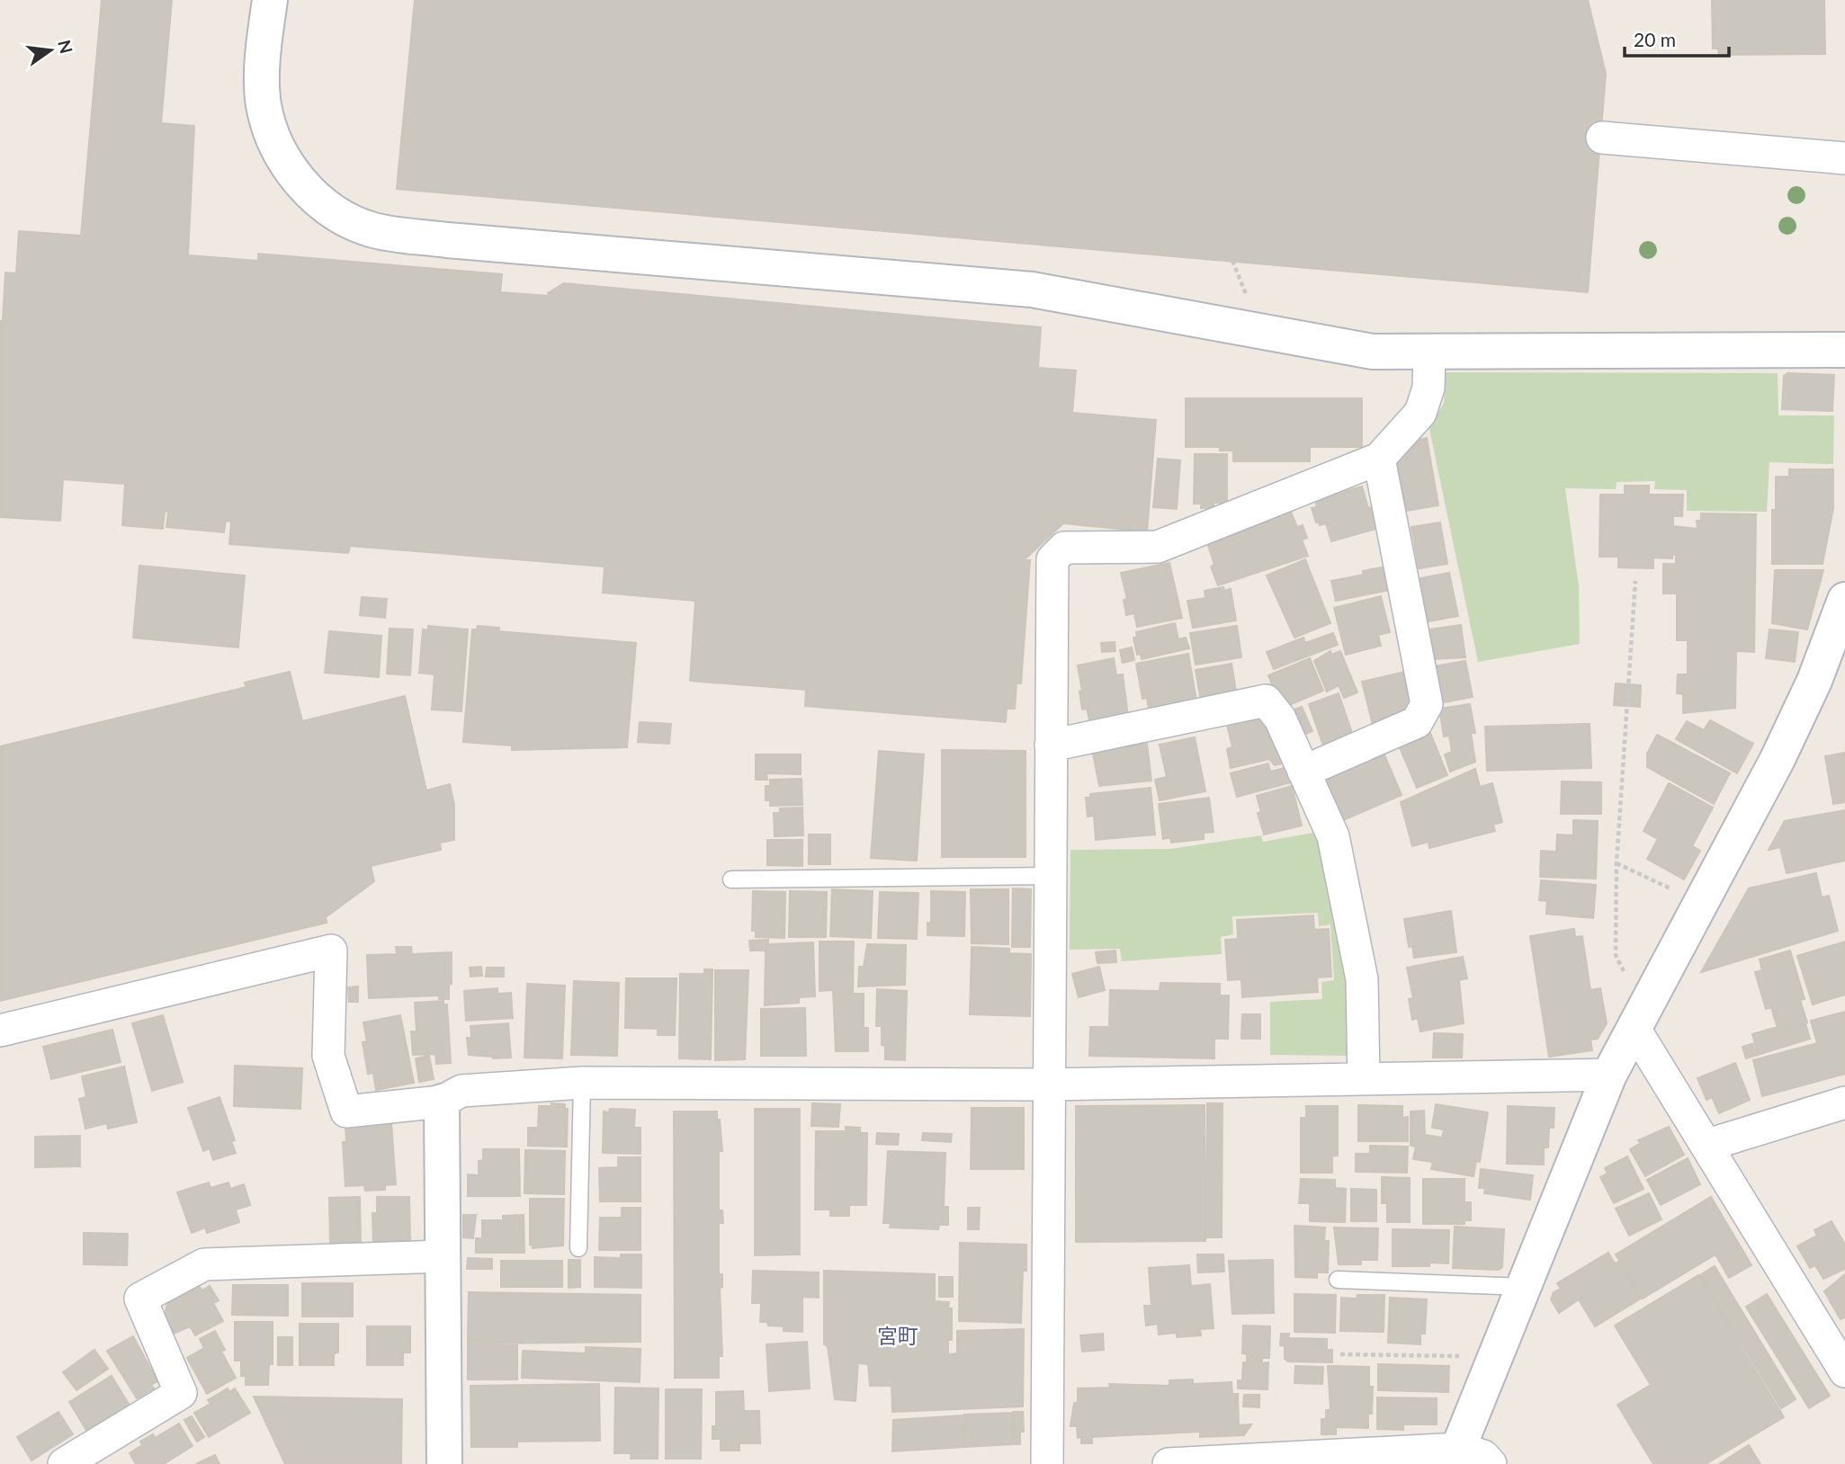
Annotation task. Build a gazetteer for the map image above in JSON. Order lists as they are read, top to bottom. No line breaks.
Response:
{"districts":["宮町"],"scale_bar":"20 m","north":"right"}
